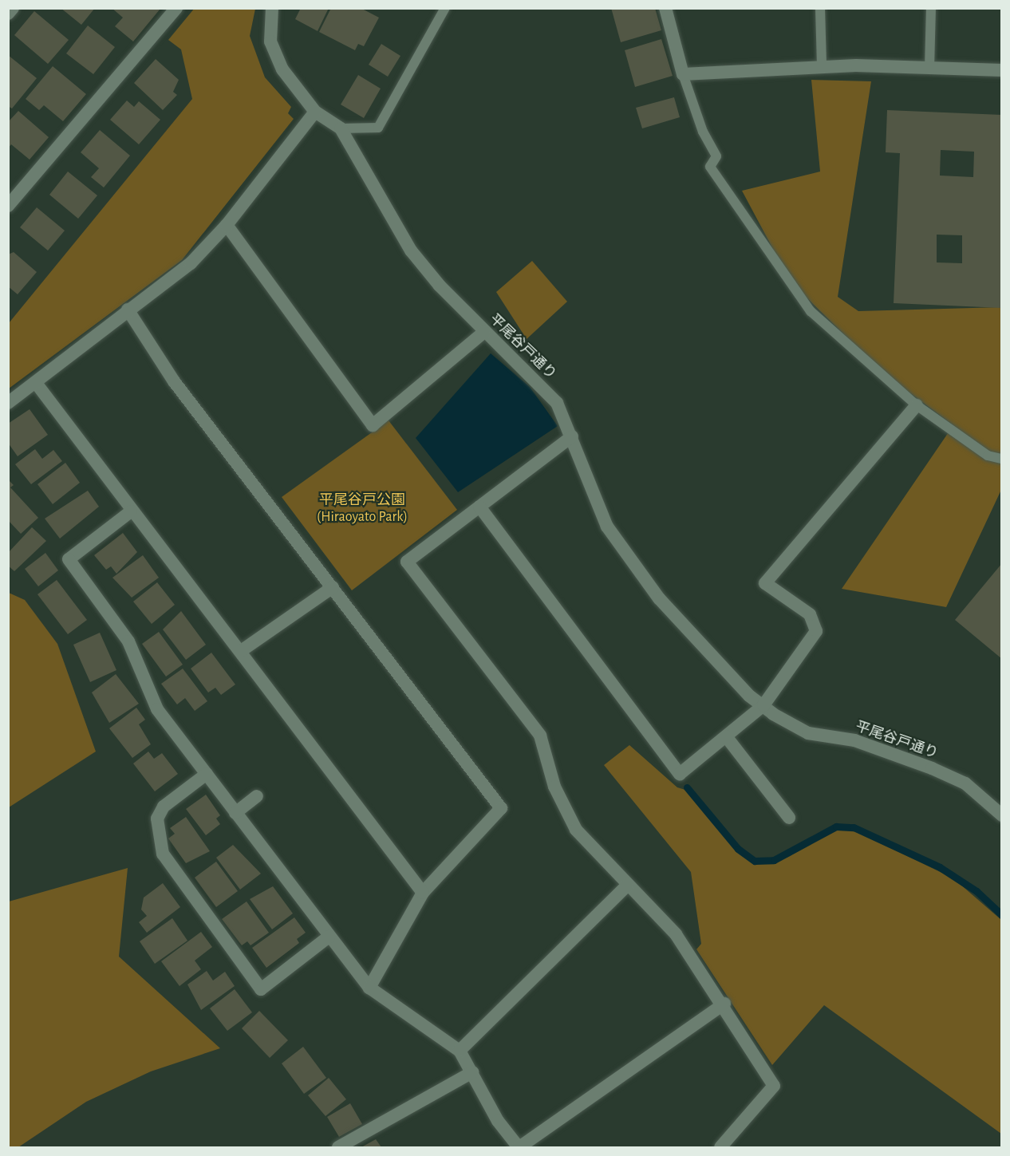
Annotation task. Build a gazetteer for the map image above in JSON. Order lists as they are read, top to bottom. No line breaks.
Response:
{"streets":{"street":["平尾谷戸通り"]},"parks":["平尾谷戸公園 (Hiraoyato Park)"]}
